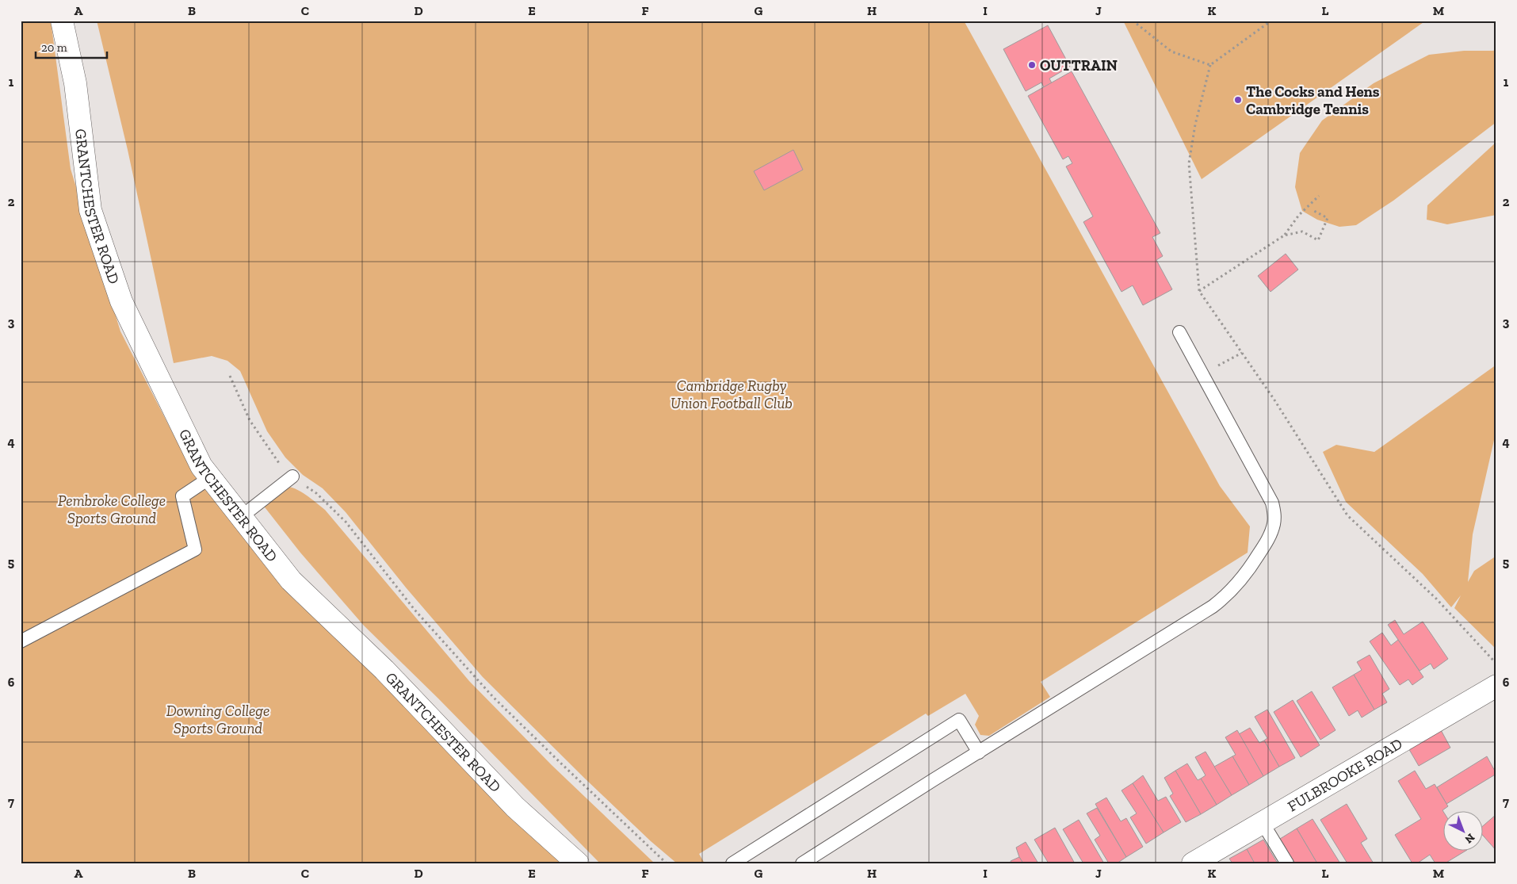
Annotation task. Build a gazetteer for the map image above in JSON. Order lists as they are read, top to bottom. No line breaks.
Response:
{"streets":{"street":["GRANTCHESTER ROAD","FULBROOKE ROAD"]},"parks":["Cambridge Rugby Union Football Club","Pembroke College Sports Ground","Downing College Sports Ground"],"places":["OUTTRAIN","The Cocks and Hens Cambridge Tennis"],"scale_bar":"20 m","north":"bottom right","grid":{"columns":["A","B","C","D","E","F","G","H","I","J","K","L","M"],"rows":["1","2","3","4","5","6","7"]}}
